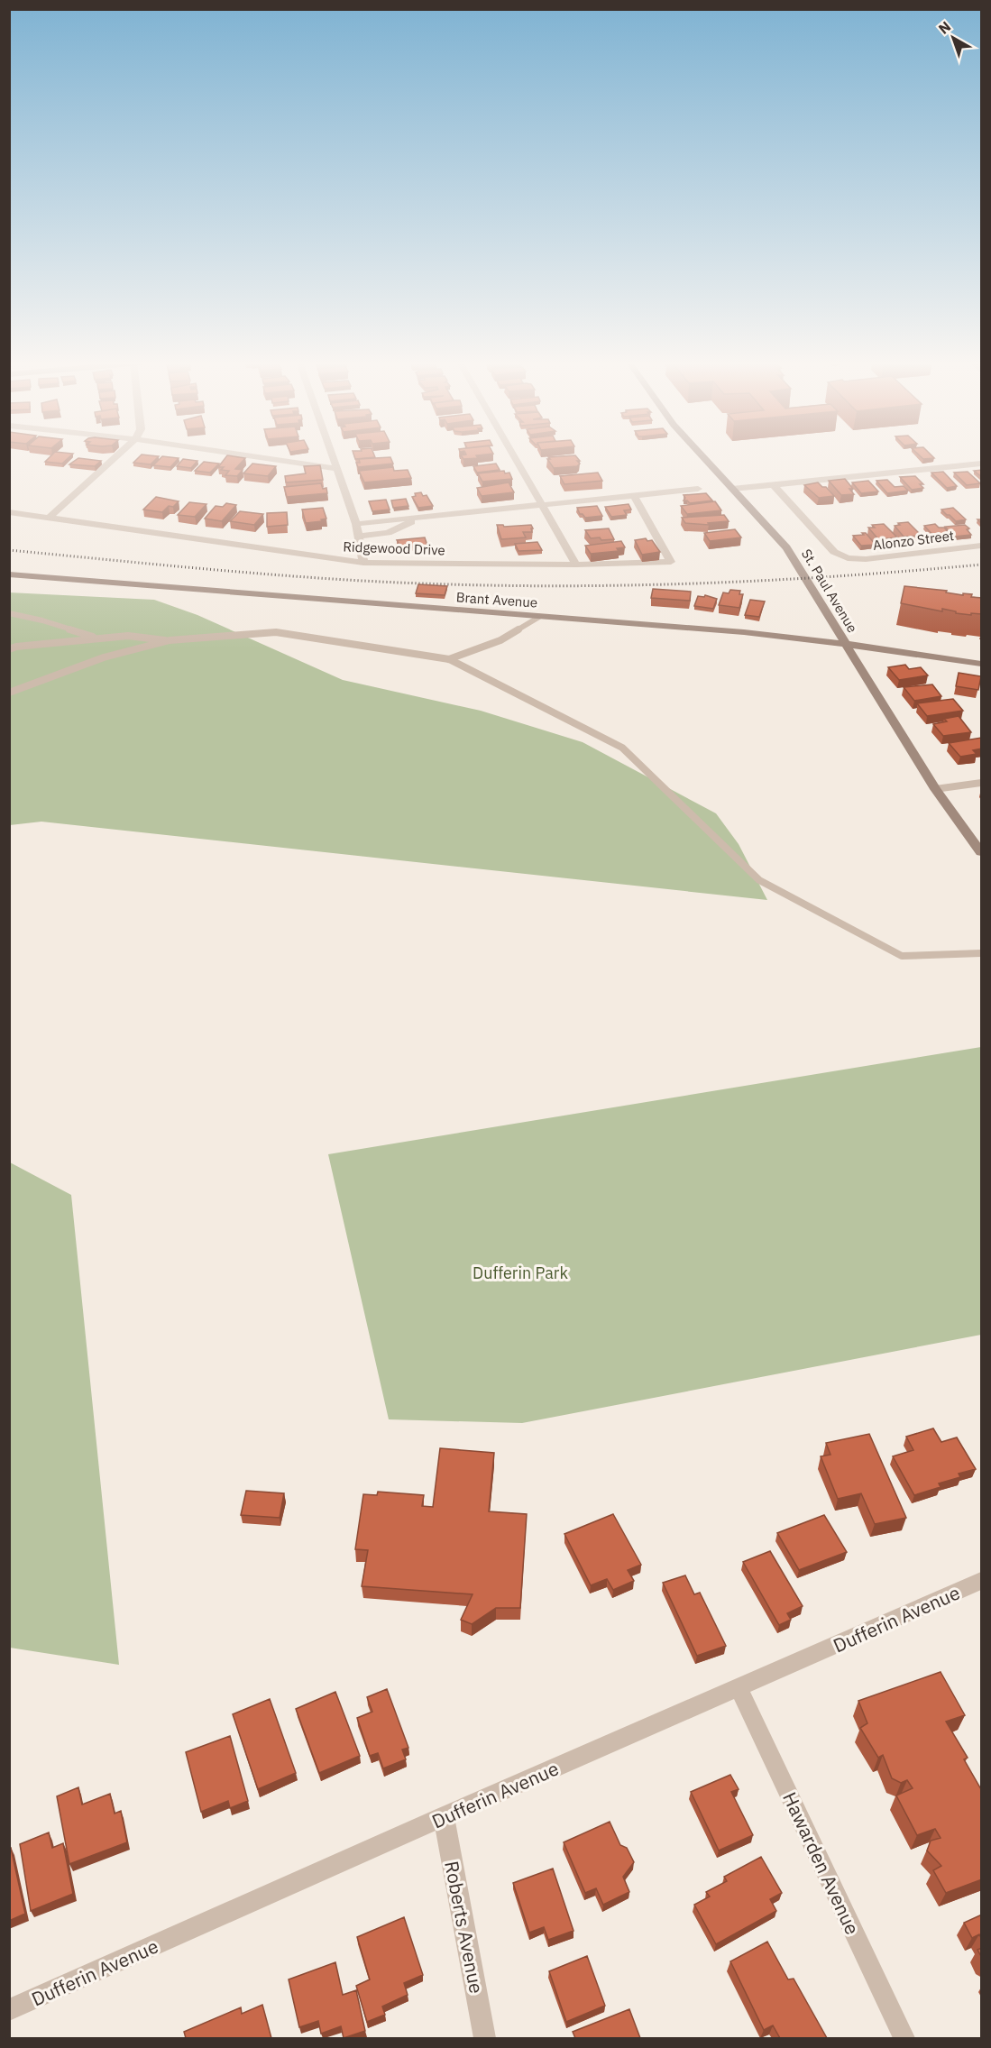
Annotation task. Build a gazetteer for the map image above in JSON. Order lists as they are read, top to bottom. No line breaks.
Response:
{"streets":{"main road":["St. Paul Avenue","Brant Avenue"],"street":["Alonzo Street","Ridgewood Drive","Dufferin Avenue","Hawarden Avenue","Roberts Avenue"]},"crossings":[["St. Paul Avenue","Brant Avenue"],["Dufferin Avenue","Hawarden Avenue"],["Dufferin Avenue","Roberts Avenue"]],"parks":["Dufferin Park"],"north":"top left"}
